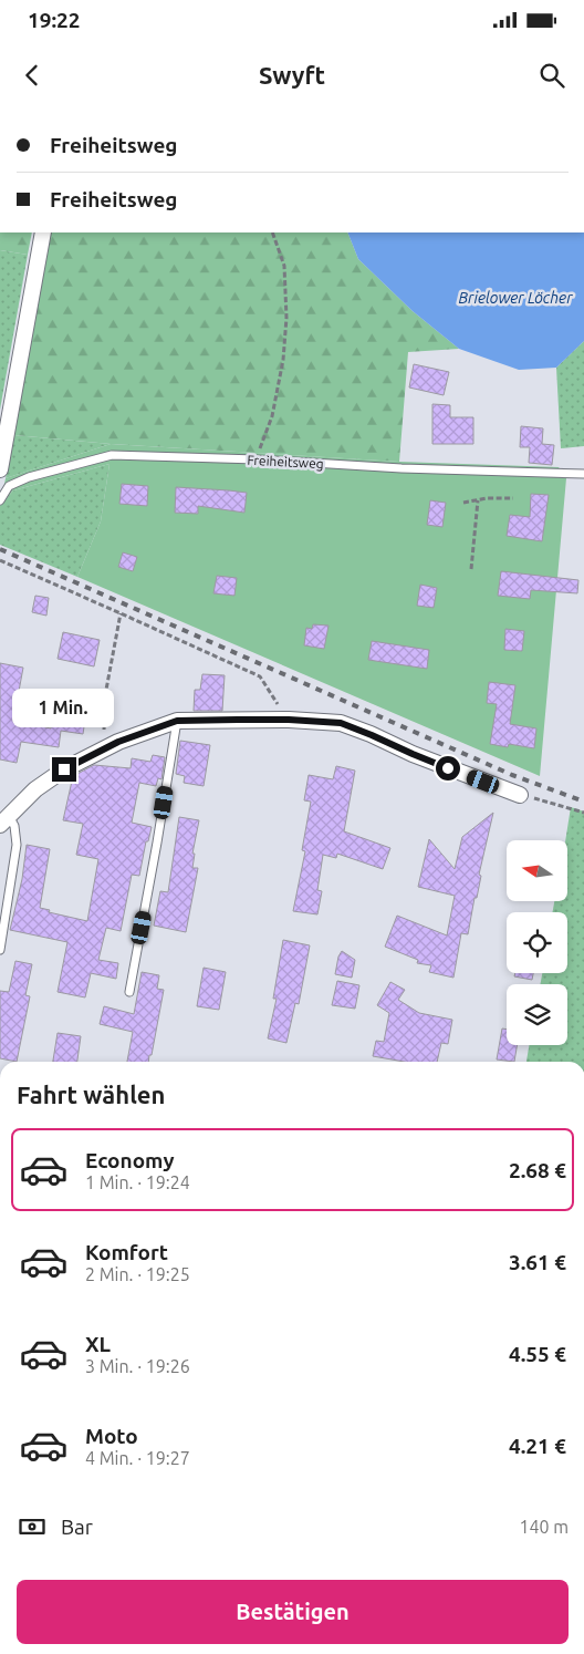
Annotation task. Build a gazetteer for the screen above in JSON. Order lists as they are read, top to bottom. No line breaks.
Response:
{"streets":{"lane":["Freiheitsweg"]},"water":["Brielower Löcher"],"north":"left","page":{"status":"19:22","header":"Swyft","banner":["Freiheitsweg","Freiheitsweg"],"bubble":"1 Min.","heading":"Fahrt wählen","list":[{"name":"Economy","note":"1 Min. · 19:24","value":"2.68 €"},{"name":"Komfort","note":"2 Min. · 19:25","value":"3.61 €"},{"name":"XL","note":"3 Min. · 19:26","value":"4.55 €"},{"name":"Moto","note":"4 Min. · 19:27","value":"4.21 €"}],"pay":["Bar","140 m"],"buttons":"Bestätigen"}}
